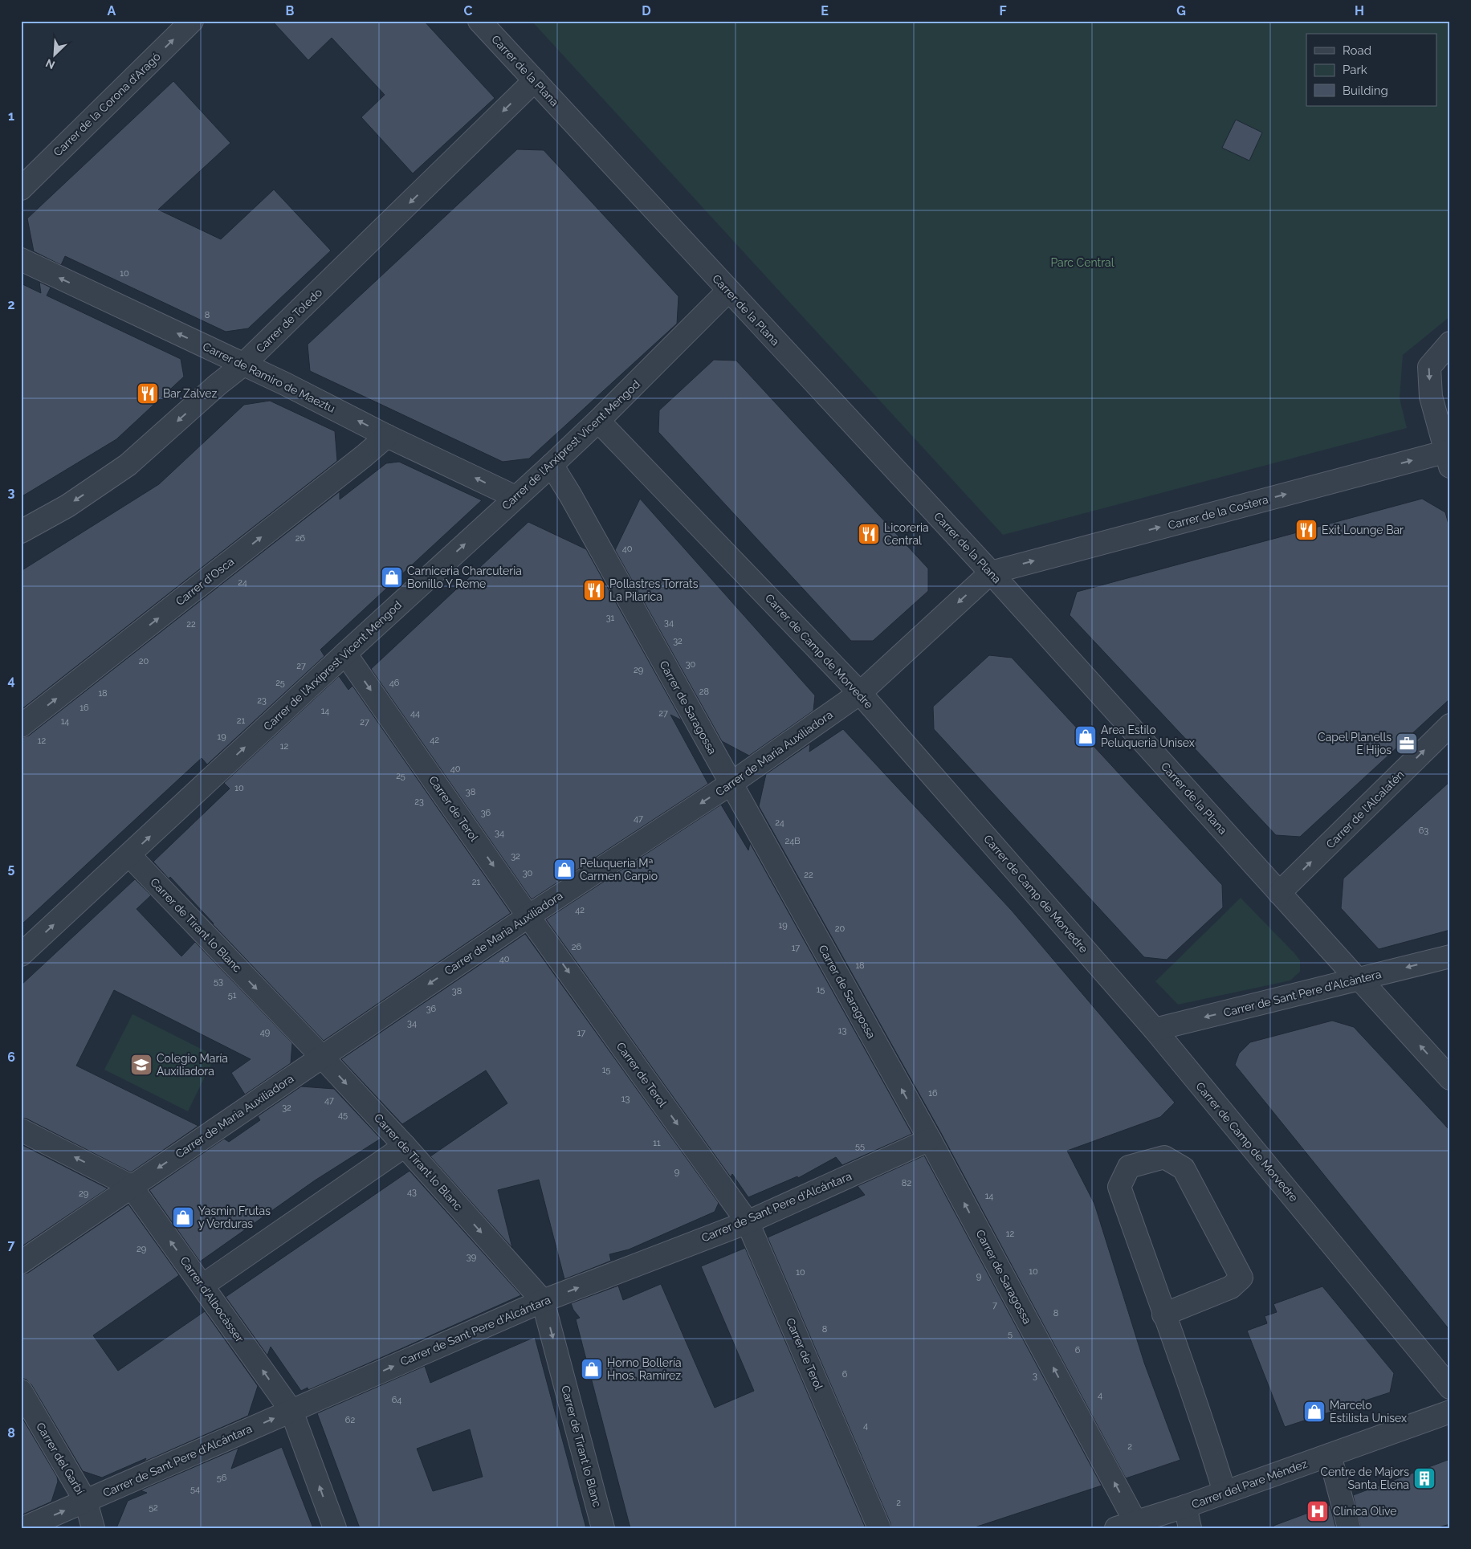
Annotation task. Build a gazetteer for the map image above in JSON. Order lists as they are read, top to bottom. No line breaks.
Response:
{"streets":{"street":["Carrer de la Plana","Carrer de la Corona d'Aragó","Carrer de Toledo","Carrer de Ramiro de Maeztu","Carrer de l'Arxiprest Vicent Mengod","Carrer de la Costera","Carrer d'Osca","Carrer de Camp de Morvedre","Carrer de Saragossa","Carrer de Maria Auxiliadora","Carrer de Terol","Carrer de l'Alcalatén","Carrer de Tirant lo Blanc","Carrer de Sant Pere d'Alcàntera","Carrer de Sant Pere d'Alcántara","Carrer d'Albocàsser","Carrer del Garbí","Carrer del Pare Méndez"]},"crossings":[["Carrer de la Plana","Carrer de Toledo"],["Carrer de la Plana","Carrer de l'Arxiprest Vicent Mengod"],["Carrer de la Plana","Carrer de la Costera"],["Carrer de la Plana","Carrer de Maria Auxiliadora"],["Carrer de la Plana","Carrer de l'Alcalatén"],["Carrer de la Plana","Carrer de Sant Pere d'Alcàntera"],["Carrer de Toledo","Carrer de Ramiro de Maeztu"],["Carrer de Ramiro de Maeztu","Carrer de l'Arxiprest Vicent Mengod"],["Carrer de Ramiro de Maeztu","Carrer d'Osca"],["Carrer de l'Arxiprest Vicent Mengod","Carrer de Camp de Morvedre"],["Carrer de l'Arxiprest Vicent Mengod","Carrer de Saragossa"],["Carrer de l'Arxiprest Vicent Mengod","Carrer de Terol"],["Carrer de l'Arxiprest Vicent Mengod","Carrer de Tirant lo Blanc"],["Carrer de la Costera","Carrer de Maria Auxiliadora"],["Carrer de Camp de Morvedre","Carrer de Maria Auxiliadora"],["Carrer de Camp de Morvedre","Carrer de Sant Pere d'Alcàntera"],["Carrer de Saragossa","Carrer de Maria Auxiliadora"],["Carrer de Saragossa","Carrer de Sant Pere d'Alcántara"],["Carrer de Saragossa","Carrer del Pare Méndez"],["Carrer de Maria Auxiliadora","Carrer de Terol"],["Carrer de Maria Auxiliadora","Carrer de Tirant lo Blanc"],["Carrer de Maria Auxiliadora","Carrer d'Albocàsser"],["Carrer de Terol","Carrer de Sant Pere d'Alcántara"],["Carrer de Tirant lo Blanc","Carrer de Sant Pere d'Alcántara"],["Carrer de Sant Pere d'Alcántara","Carrer d'Albocàsser"],["Carrer de Sant Pere d'Alcántara","Carrer del Garbí"]],"one_way":["Carrer de la Corona d'Aragó","Carrer de Toledo","Carrer de Ramiro de Maeztu","Carrer de l'Arxiprest Vicent Mengod","Carrer d'Osca","Carrer de Saragossa","Carrer de Maria Auxiliadora","Carrer de Terol","Carrer de l'Alcalatén","Carrer de Tirant lo Blanc","Carrer de Sant Pere d'Alcàntera","Carrer d'Albocàsser"],"parks":["Parc Central"],"places":{"restaurant":["Bar Zalvez","Exit Lounge Bar","Licoreria Central","Pollastres Torrats La Pilarica"],"shop":["Carniceria Charcuteria Bonillo Y Reme","Area Estilo Peluqueria Unisex","Peluqueria Mª Carmen Carpio","Yasmin Frutas y Verduras","Horno Bollería Hnos. Ramírez","Marcelo Estilista Unisex"],"office":["Capel Planells E Hijos"],"school or university":["Colegio María Auxiliadora"],"building":["Centre de Majors Santa Elena"],"hospital":["Clínica Olive"]},"house_numbers":["10","8","26","40","24","31","34","22","32","20","30","27","29","25","46","28","18","23","16","14","44","27","21","14","27","19","42","12","12","40","25","10","38","23","36","47","24","63","34","24B","32","30","22","21","42","19","20","26","17","40","18","53","15","38","51","36","34","13","49","17","15","16","13","47","32","45","11","55","9","82","43","29","14","12","29","39","10","10","9","7","8","8","5","6","6","3","4","64","62","4","2","56","54","2","52"],"legend":["Road","Park","Building"],"north":"bottom left","grid":{"columns":["A","B","C","D","E","F","G","H"],"rows":["1","2","3","4","5","6","7","8"]}}
